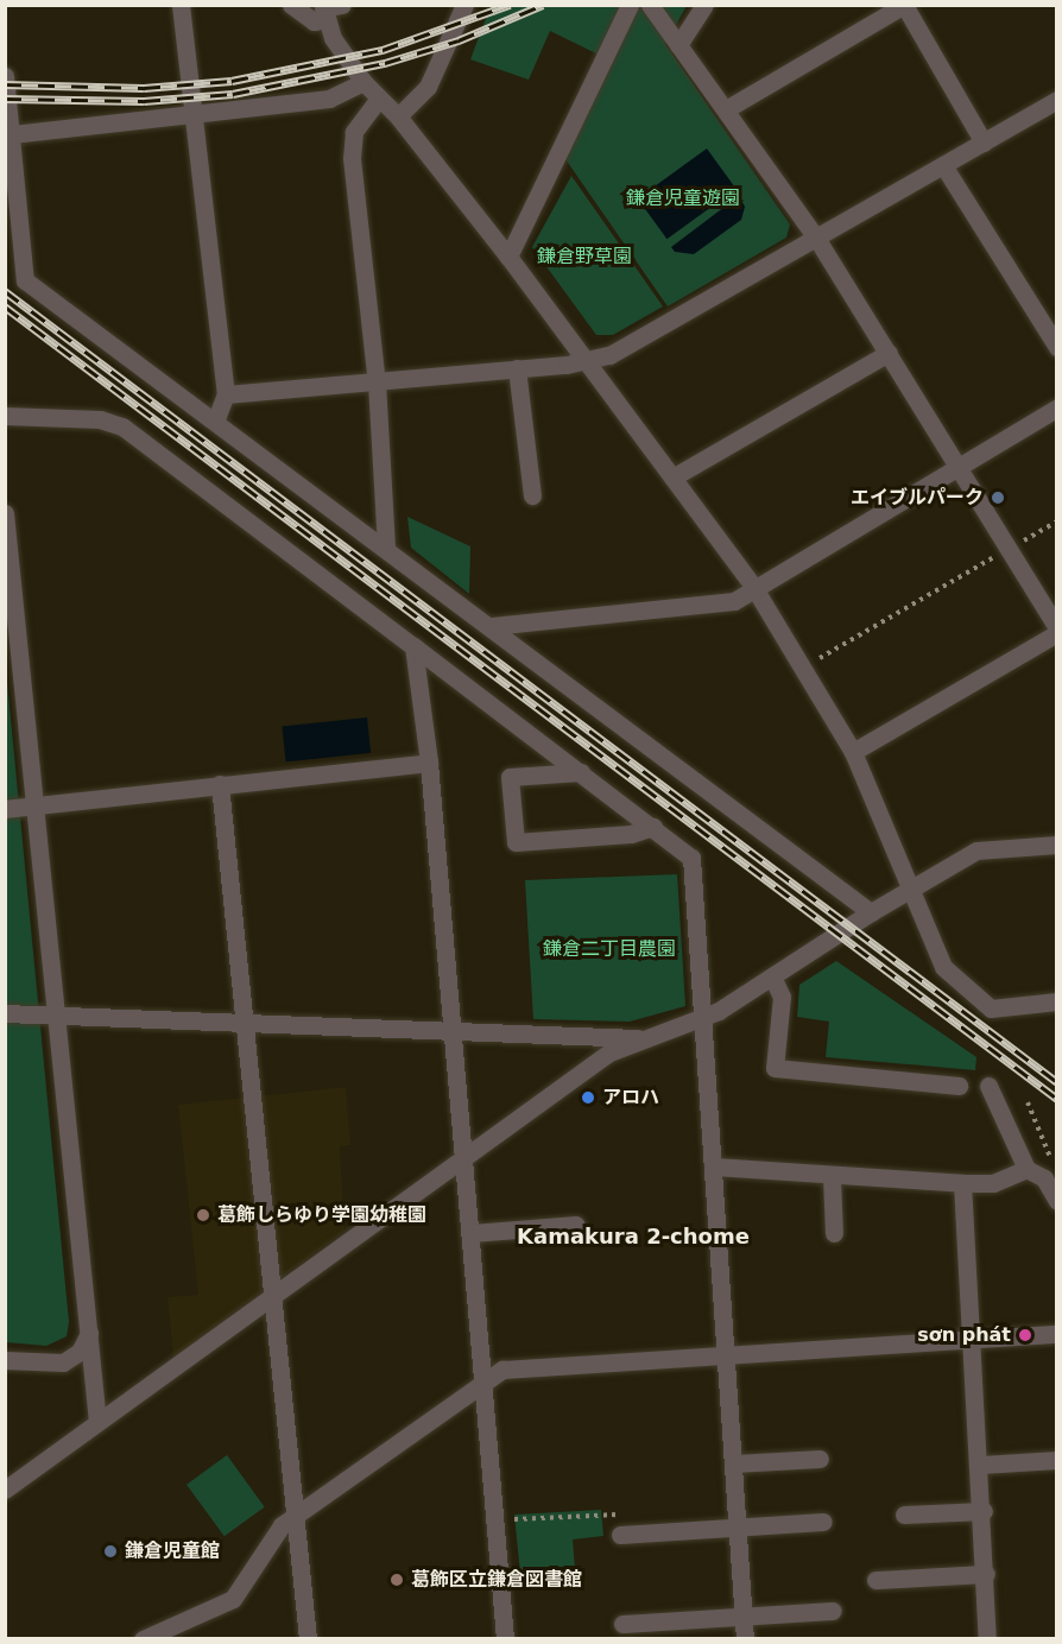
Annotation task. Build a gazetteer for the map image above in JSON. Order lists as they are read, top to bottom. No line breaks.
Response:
{"districts":["Kamakura 2-chome"],"parks":["鎌倉児童遊園","鎌倉野草園","鎌倉二丁目農園"],"places":["エイブルパーク","アロハ","葛飾しらゆり学園幼稚園","sơn phát","鎌倉児童館","葛飾区立鎌倉図書館"]}
